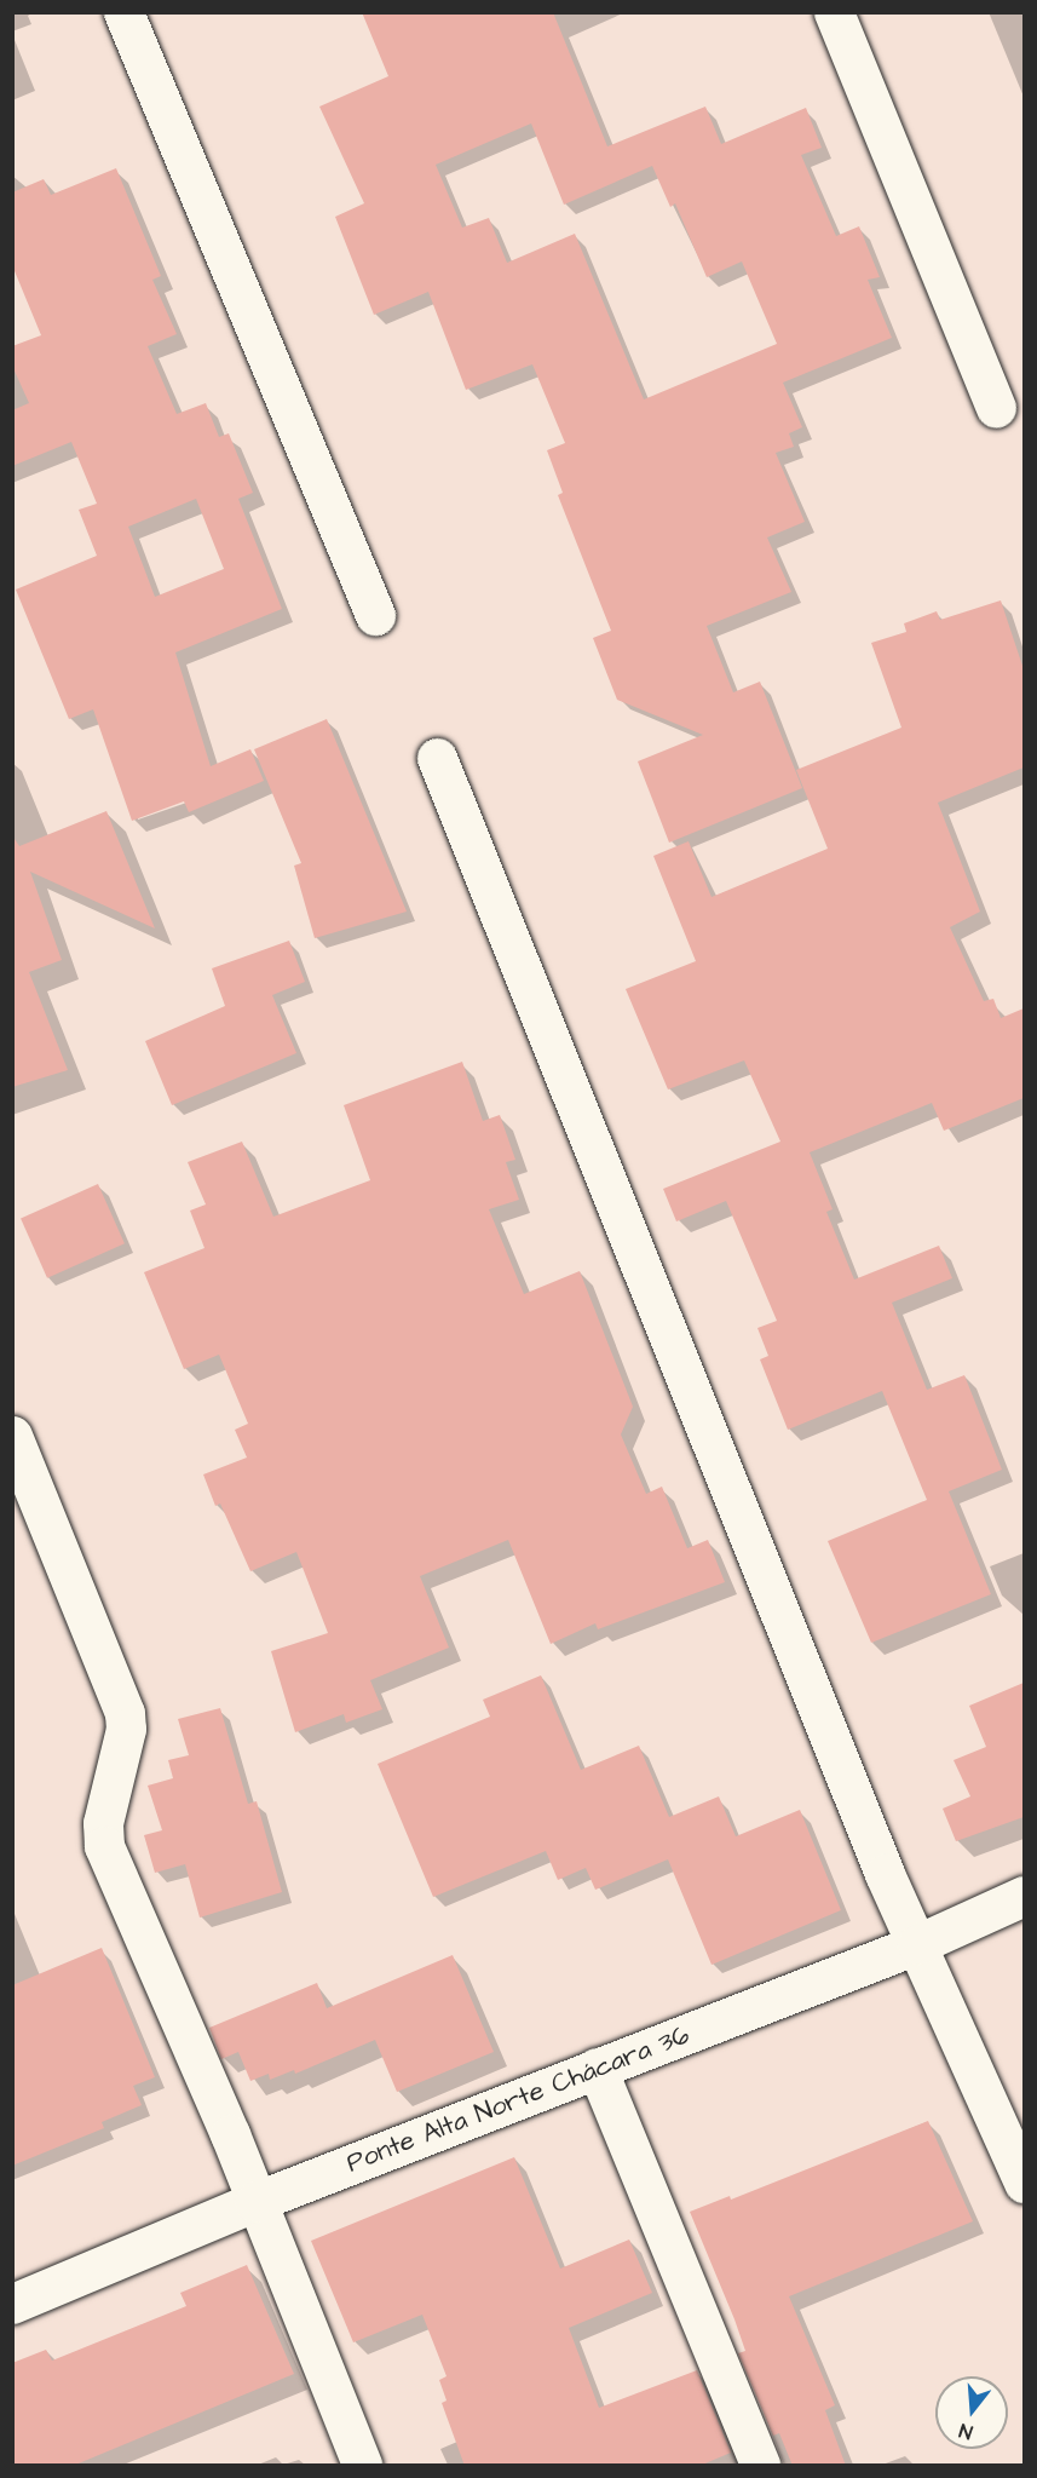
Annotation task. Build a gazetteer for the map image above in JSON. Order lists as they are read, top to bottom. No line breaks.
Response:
{"streets":{"street":["Ponte Alta Norte Chácara 36"]},"north":"bottom"}
